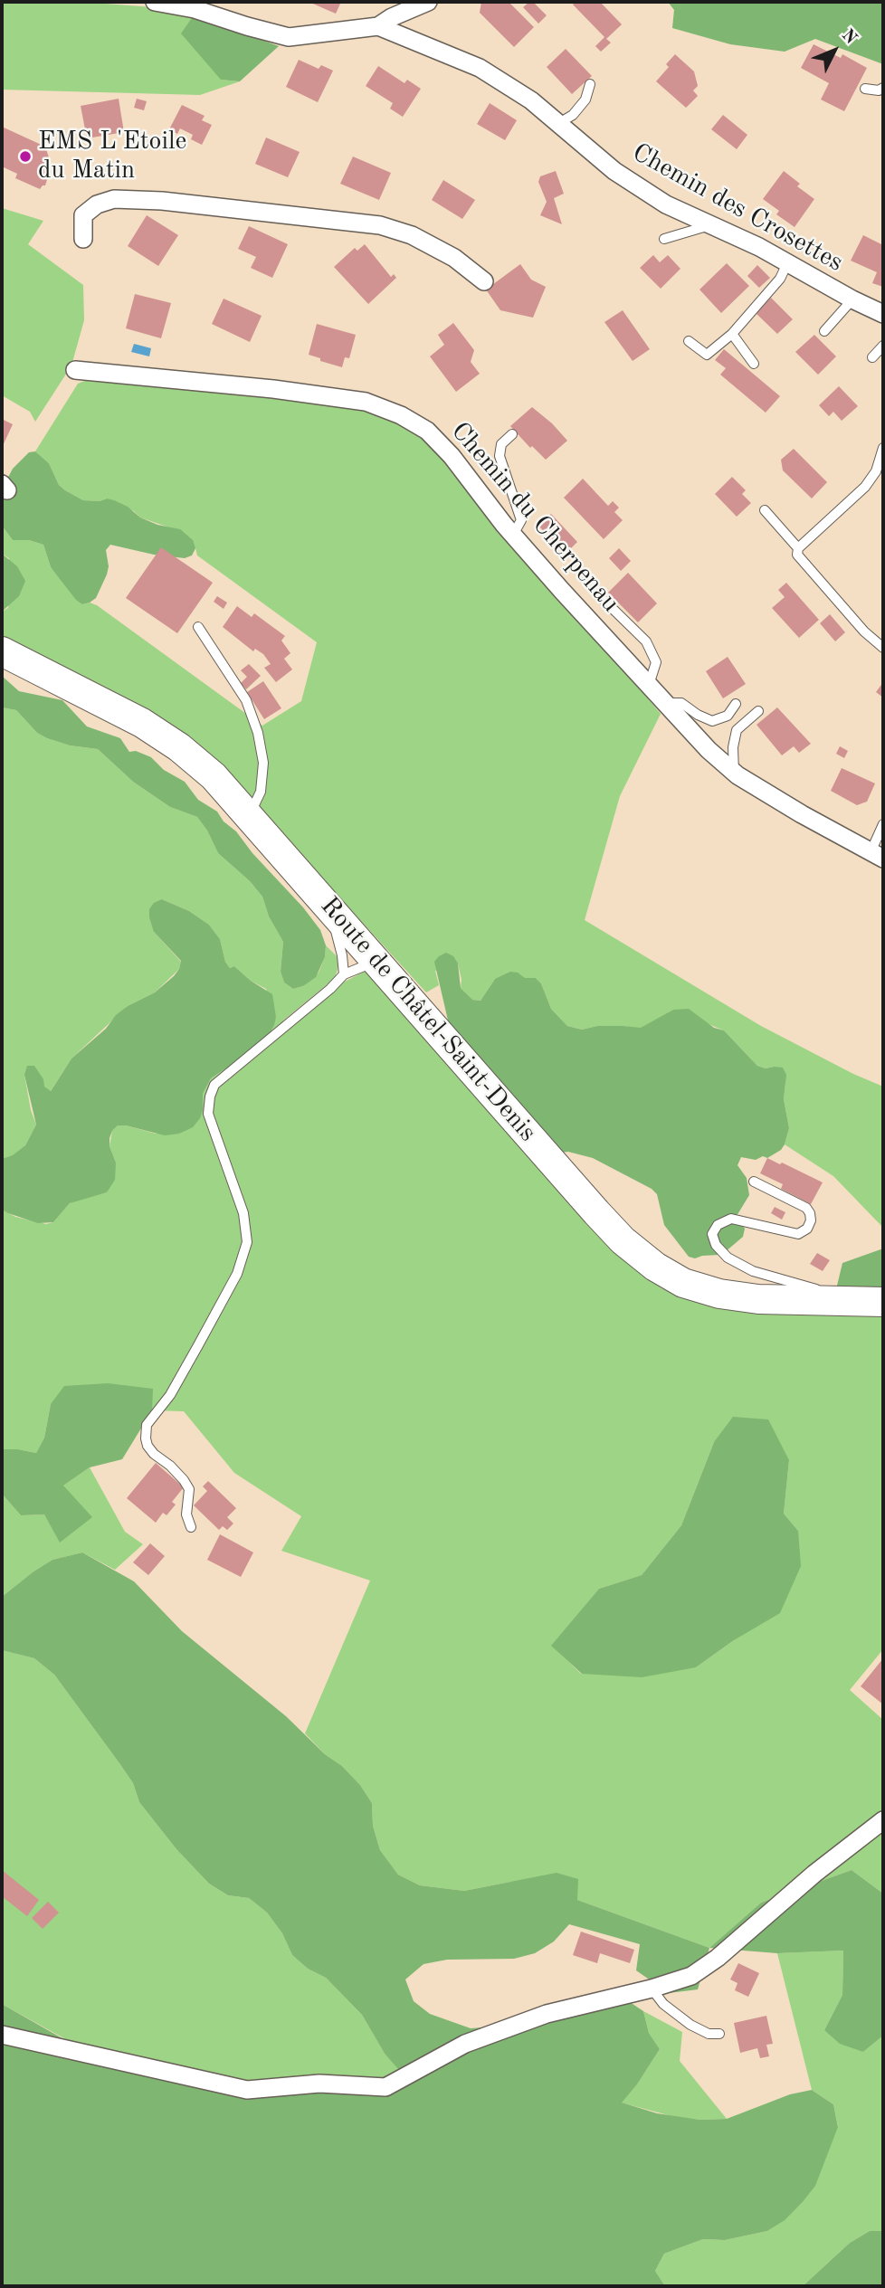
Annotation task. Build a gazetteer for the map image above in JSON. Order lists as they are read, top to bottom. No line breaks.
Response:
{"streets":{"main road":["Route de Châtel-Saint-Denis"],"street":["Chemin des Crosettes","Chemin du Cherpenau"]},"places":["EMS L'Etoile du Matin"],"north":"top right"}
